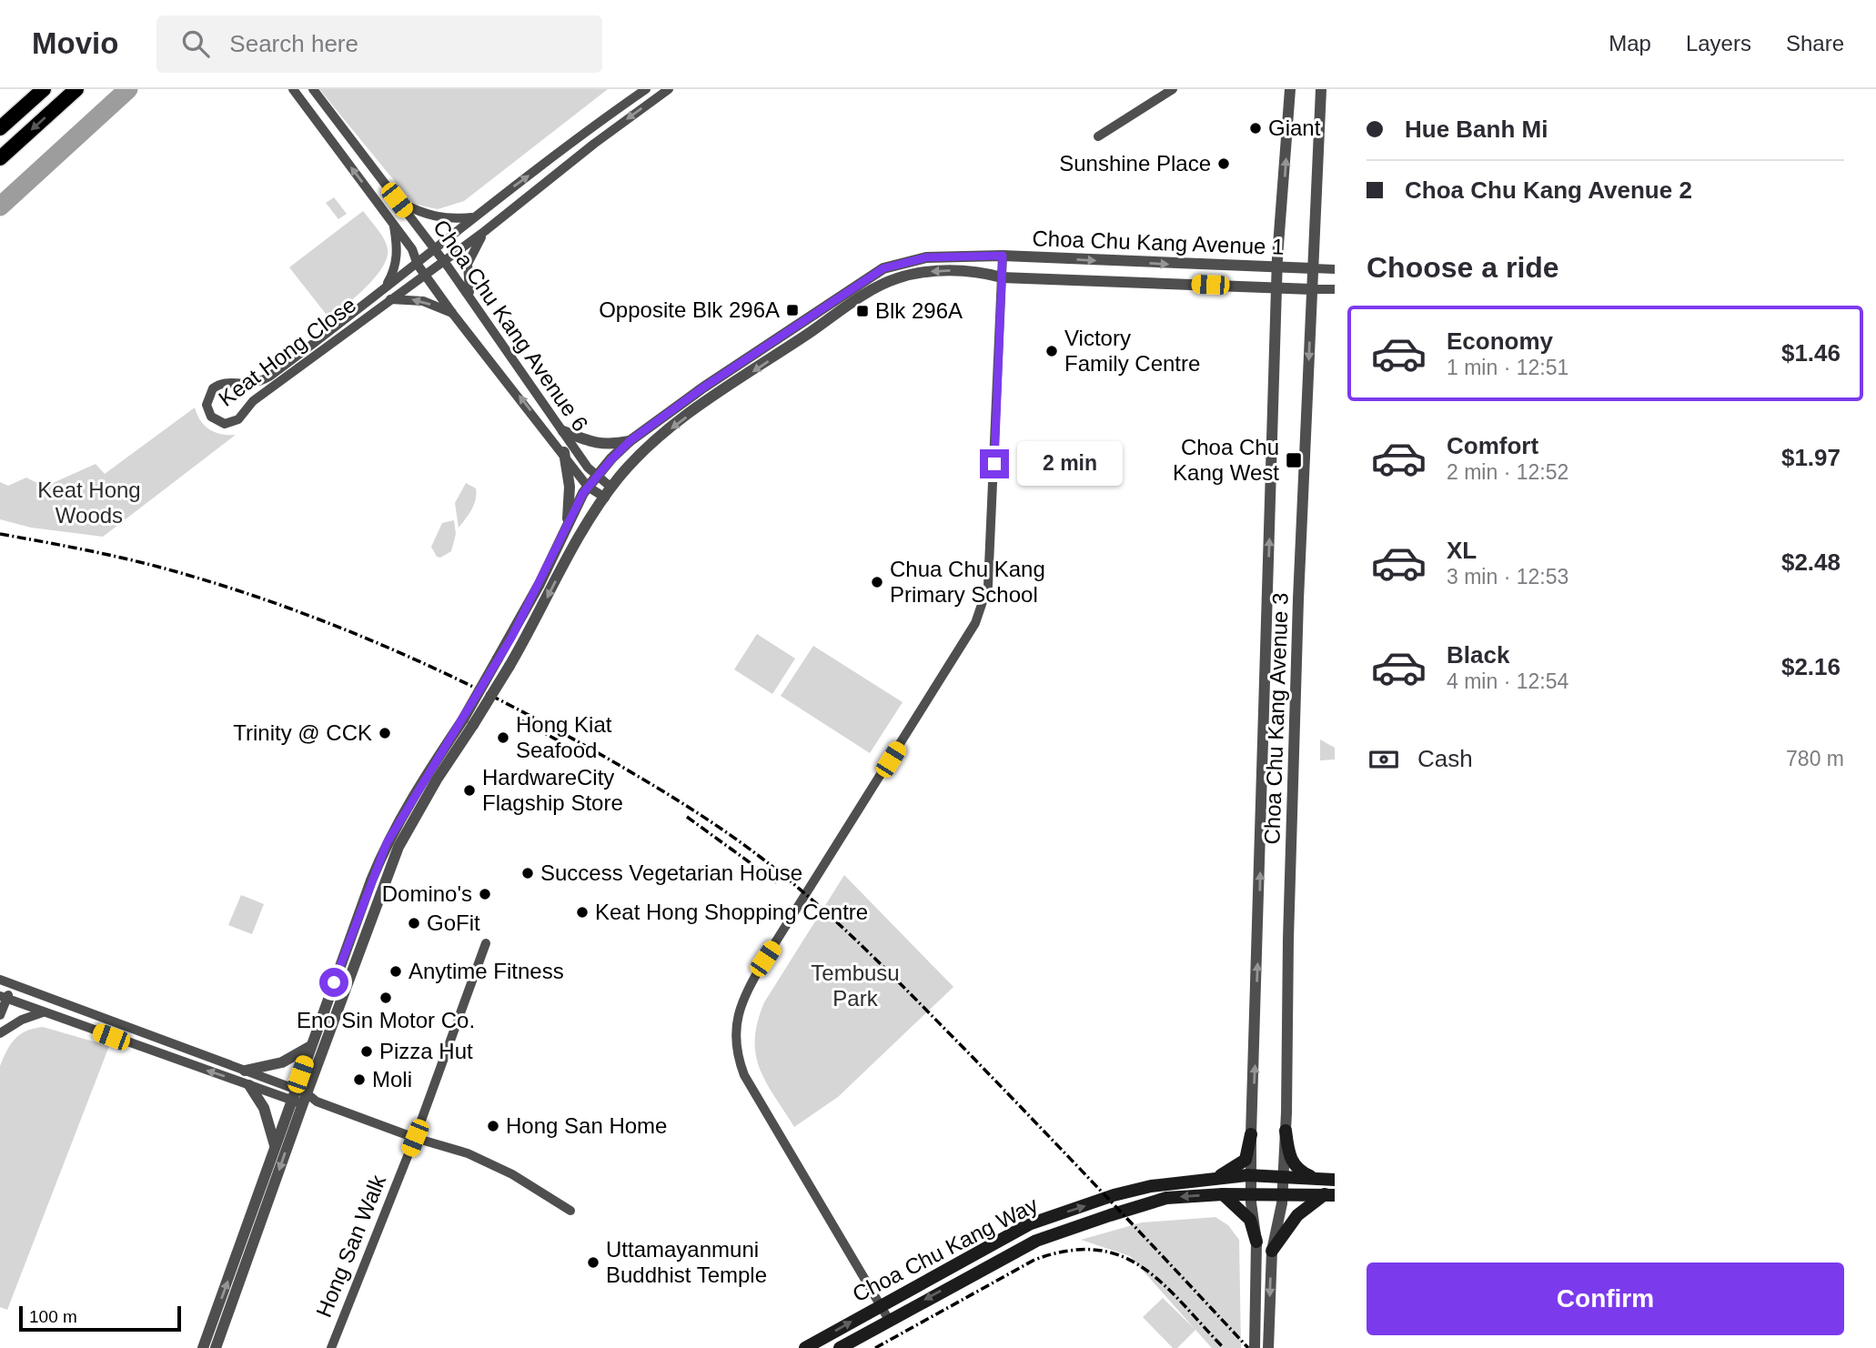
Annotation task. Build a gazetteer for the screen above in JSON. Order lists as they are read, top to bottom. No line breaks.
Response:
{"streets":{"main road":["Choa Chu Kang Way"],"street":["Choa Chu Kang Avenue 1","Choa Chu Kang Avenue 6","Keat Hong Close","Choa Chu Kang Avenue 3","Hong San Walk"]},"crossings":[["Choa Chu Kang Avenue 1","Choa Chu Kang Avenue 6"],["Choa Chu Kang Avenue 1","Choa Chu Kang Avenue 3"],["Choa Chu Kang Avenue 6","Keat Hong Close"],["Choa Chu Kang Avenue 3","Choa Chu Kang Way"]],"parks":["Keat Hong Woods","Tembusu Park"],"places":{"other":["Giant","Sunshine Place","Victory Family Centre","Chua Chu Kang Primary School","Trinity @ CCK","Hong Kiat Seafood","HardwareCity Flagship Store","Success Vegetarian House","Domino's","Keat Hong Shopping Centre","GoFit","Anytime Fitness","Eno Sin Motor Co.","Pizza Hut","Moli","Hong San Home","Uttamayanmuni Buddhist Temple"],"transit":["Opposite Blk 296A","Blk 296A","Choa Chu Kang West"]},"scale_bar":"100 m","page":{"header":"Movio","search":"Search here","nav":["Map","Layers","Share"],"banner":["Hue Banh Mi","Choa Chu Kang Avenue 2"],"heading":"Choose a ride","list":[{"name":"Economy","note":"1 min · 12:51","value":"$1.46"},{"name":"Comfort","note":"2 min · 12:52","value":"$1.97"},{"name":"XL","note":"3 min · 12:53","value":"$2.48"},{"name":"Black","note":"4 min · 12:54","value":"$2.16"}],"bubble":"2 min","pay":["Cash","780 m"],"buttons":"Confirm","scale":"100 m"}}
